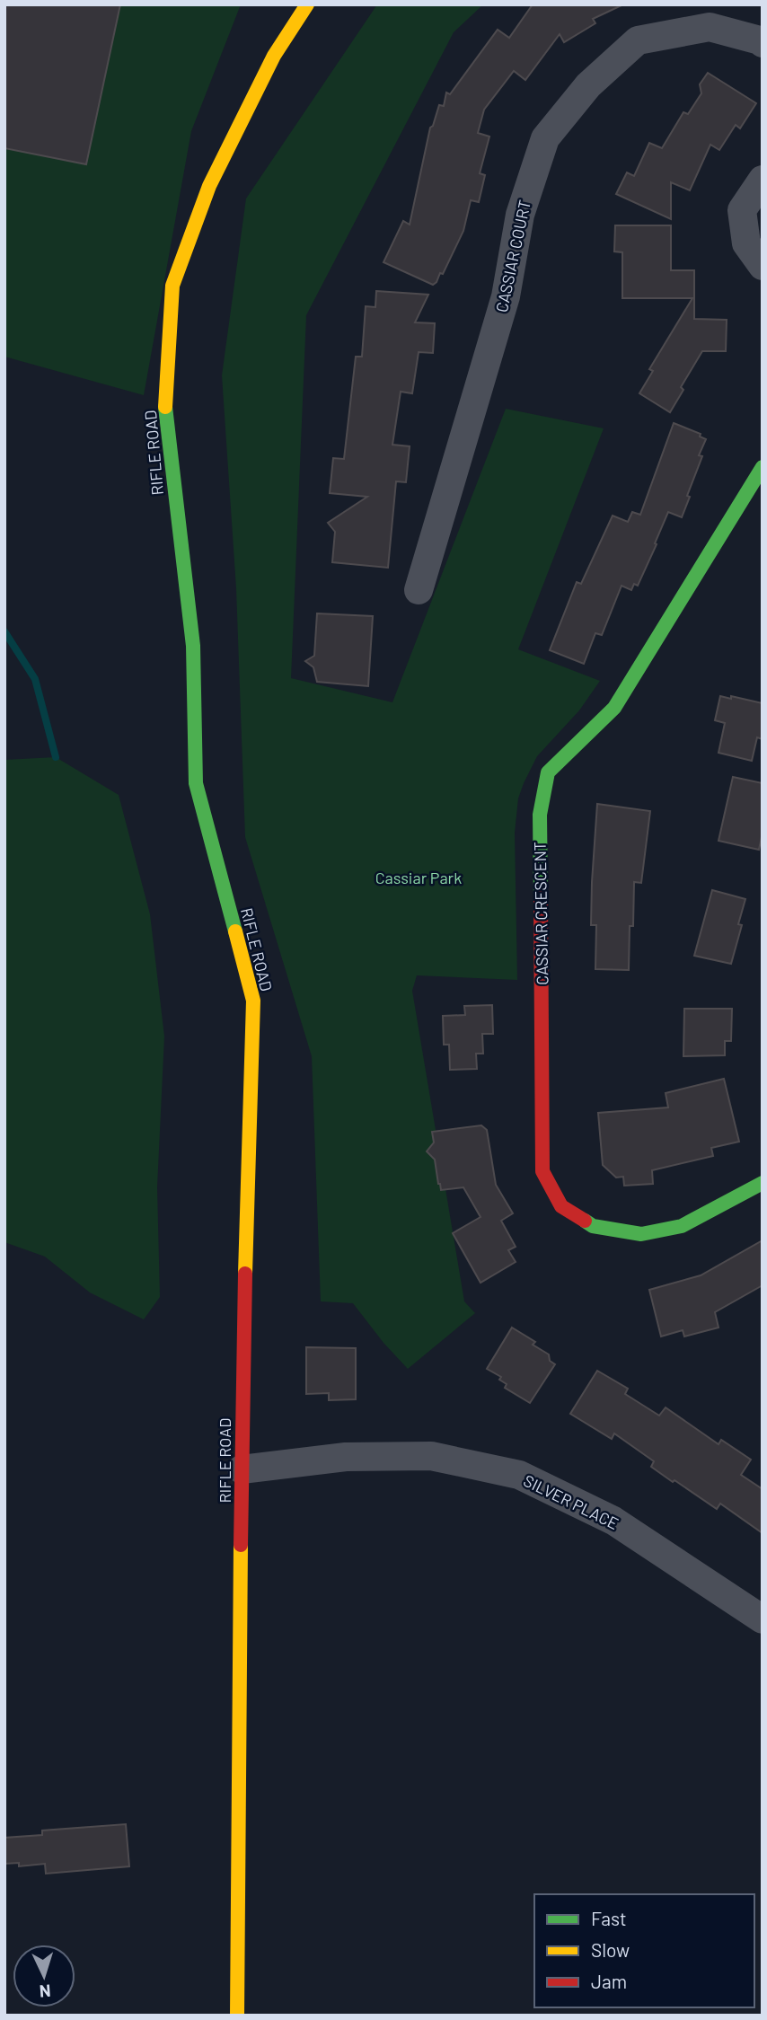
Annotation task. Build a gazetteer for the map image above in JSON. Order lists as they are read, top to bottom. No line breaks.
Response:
{"streets":{"street":["CASSIAR COURT","RIFLE ROAD","CASSIAR CRESCENT","SILVER PLACE"]},"crossings":[["RIFLE ROAD","SILVER PLACE"]],"parks":["Cassiar Park"],"legend":["Fast","Slow","Jam"],"north":"bottom"}
